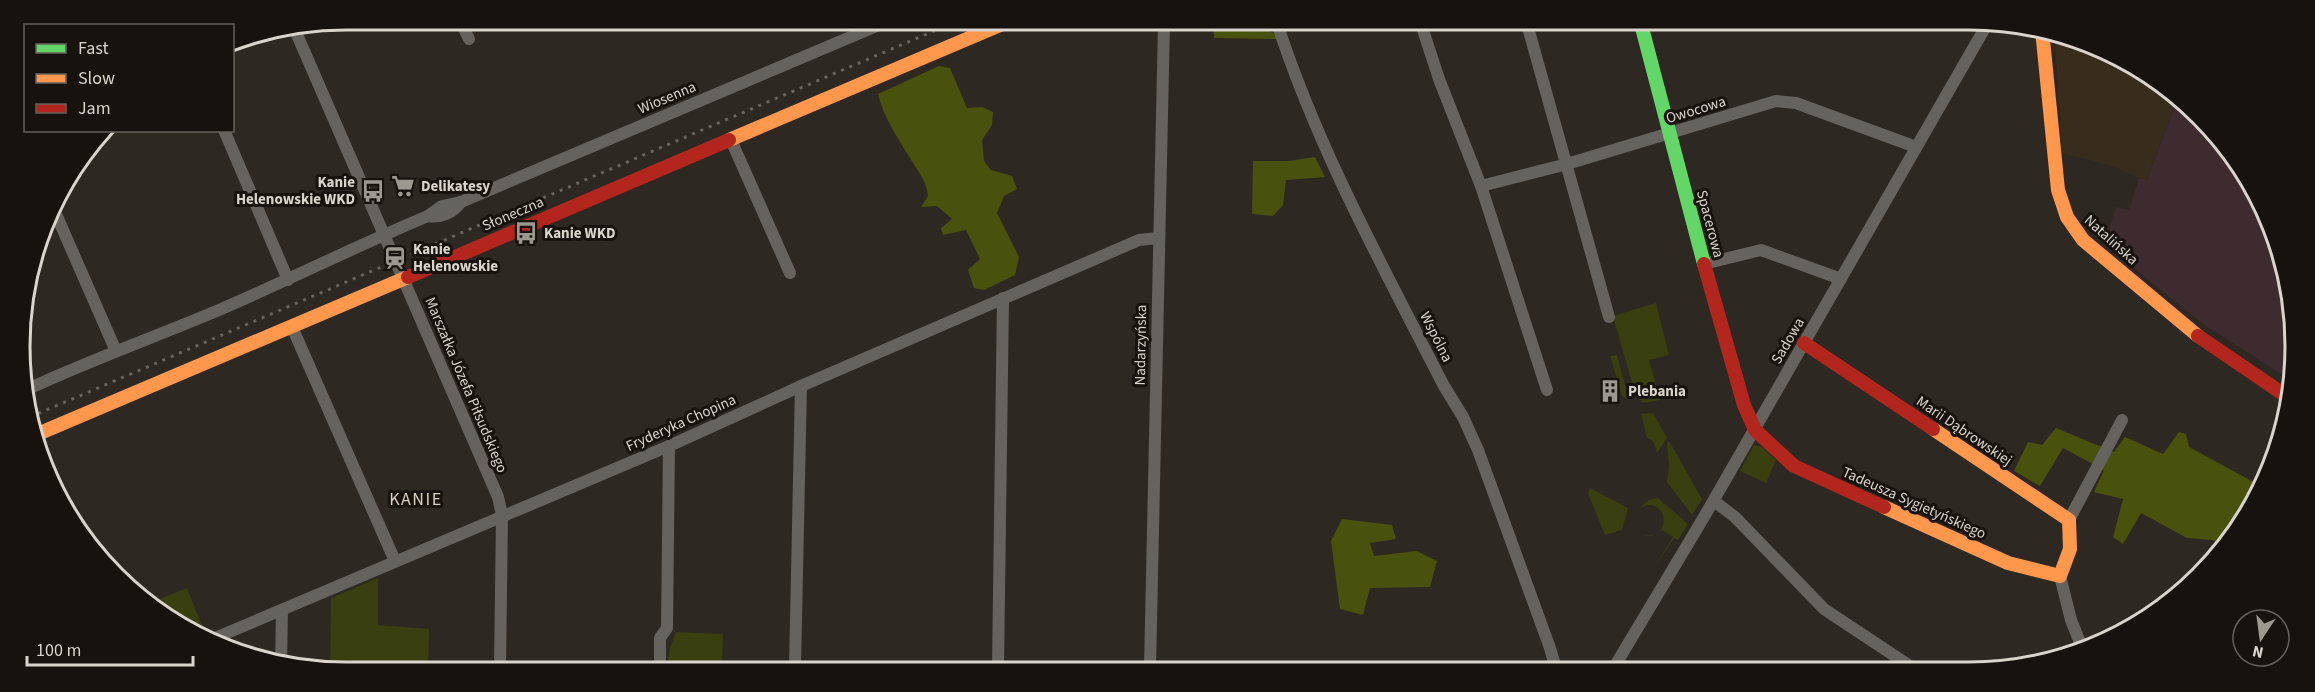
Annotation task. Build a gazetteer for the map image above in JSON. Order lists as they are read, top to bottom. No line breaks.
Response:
{"streets":{"street":["Wiosenna","Owocowa","Słoneczna","Spacerowa","Natalińska","Wspólna","Sadowa","Nadarzyńska","Marszałka Józefa Piłsudskiego","Fryderyka Chopina","Marii Dąbrowskiej","Tadeusza Sygietyńskiego"]},"crossings":[["Wiosenna","Marszałka Józefa Piłsudskiego"],["Owocowa","Spacerowa"],["Owocowa","Sadowa"],["Słoneczna","Marszałka Józefa Piłsudskiego"],["Spacerowa","Sadowa"],["Spacerowa","Tadeusza Sygietyńskiego"],["Sadowa","Marii Dąbrowskiej"],["Sadowa","Tadeusza Sygietyńskiego"],["Nadarzyńska","Fryderyka Chopina"],["Marszałka Józefa Piłsudskiego","Fryderyka Chopina"]],"districts":["KANIE"],"places":{"supermarket":["Delikatesy"],"bus stop":["Kanie Helenowskie WKD","Kanie WKD"],"station":["Kanie Helenowskie"],"building":["Plebania"]},"legend":["Fast","Slow","Jam"],"scale_bar":"100 m","north":"bottom"}
